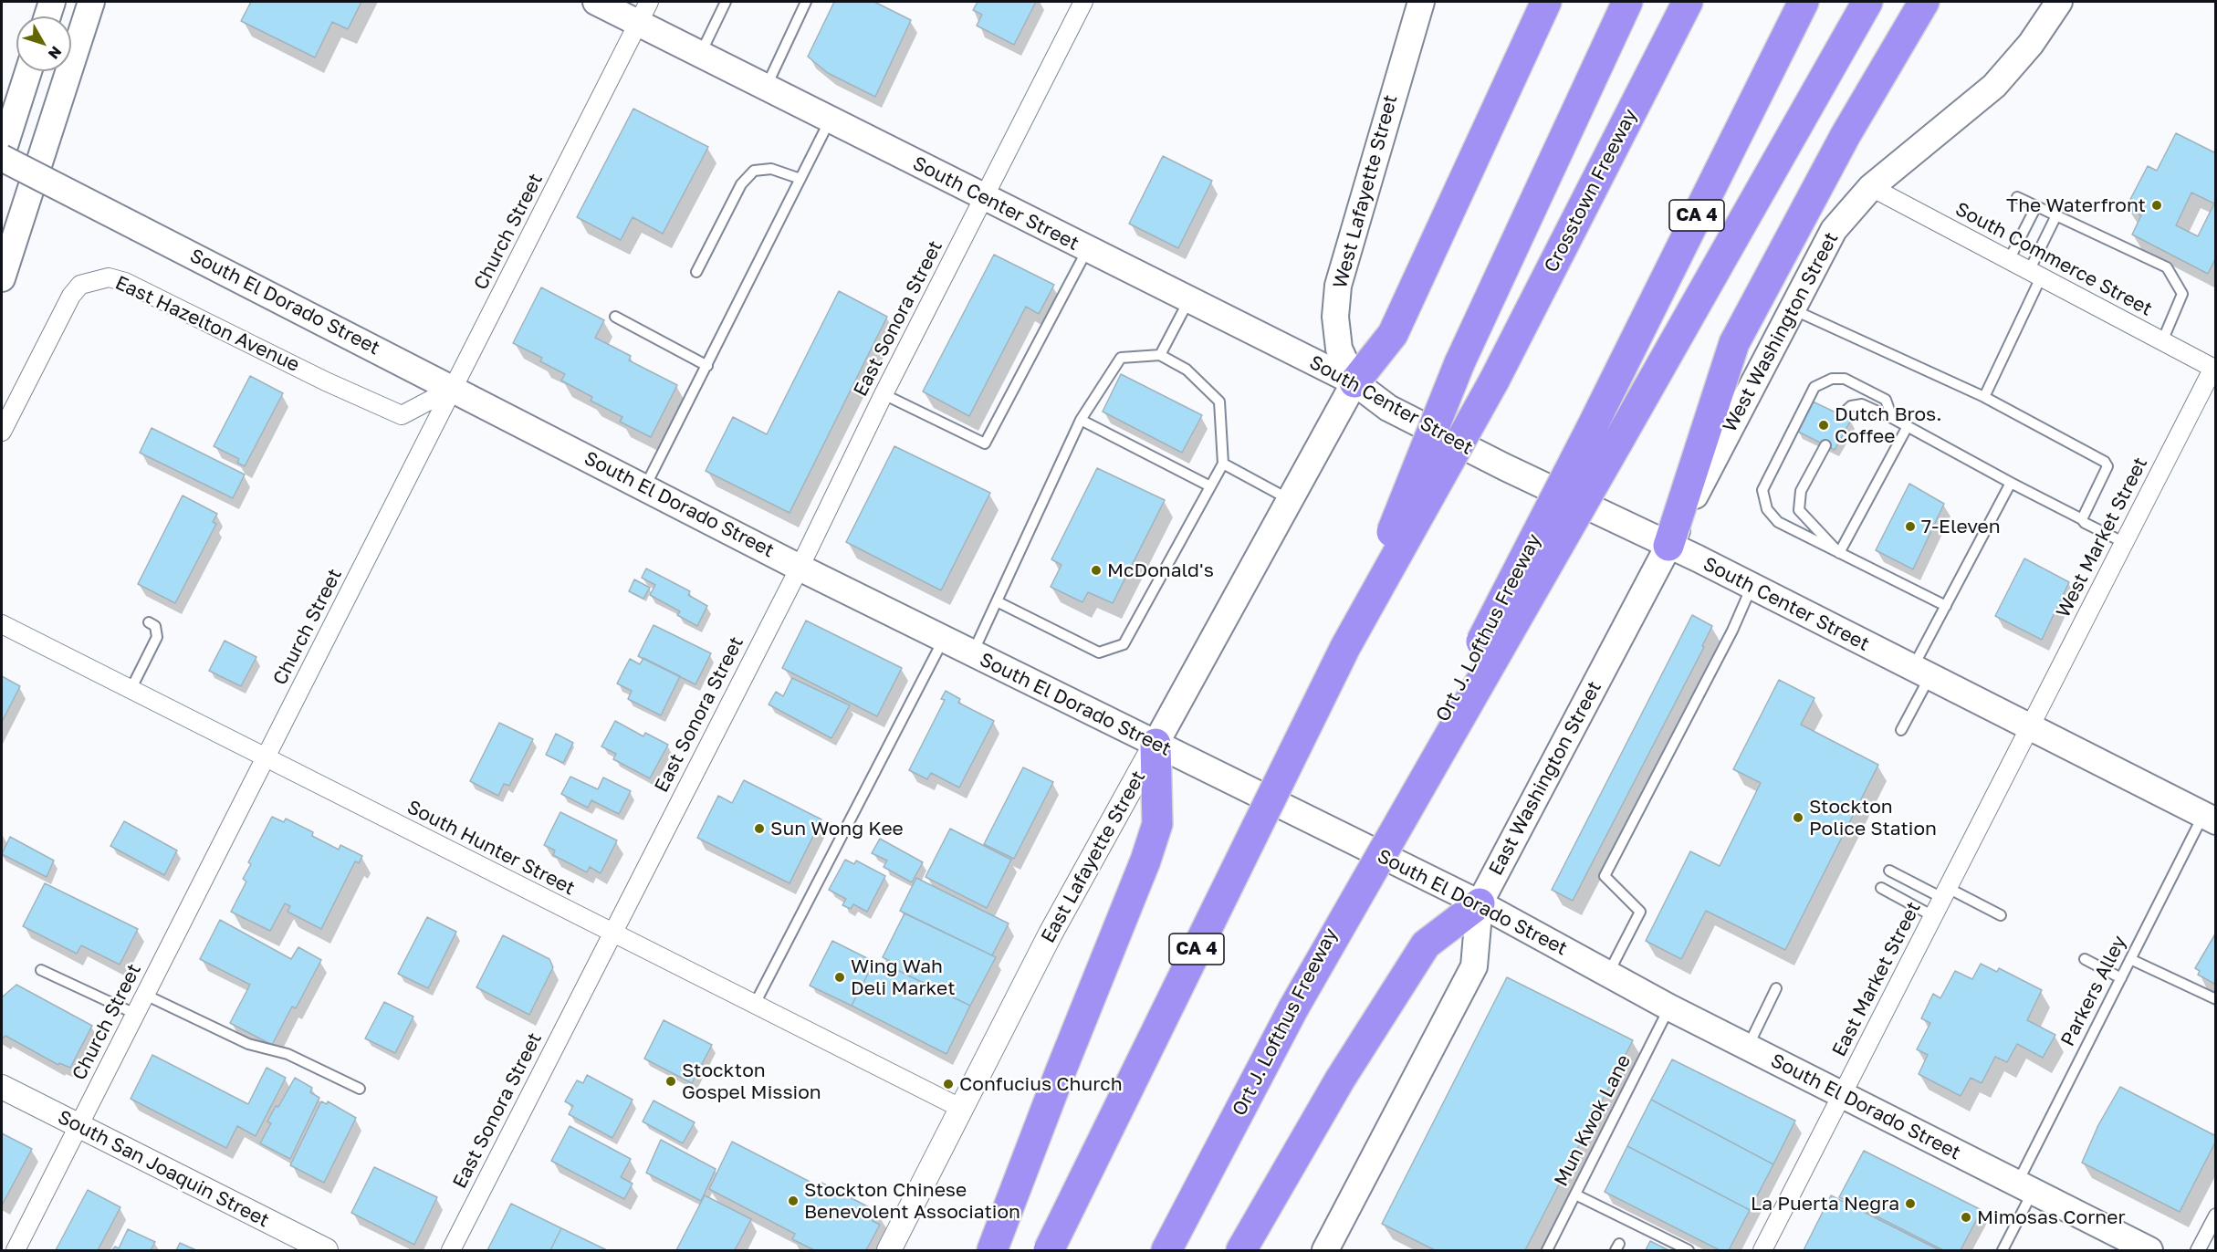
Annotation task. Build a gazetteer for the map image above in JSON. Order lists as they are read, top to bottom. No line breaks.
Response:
{"streets":{"highway":["Crosstown Freeway","CA 4","Ort J. Lofthus Freeway"],"main road":["West Lafayette Street","South Center Street","South El Dorado Street","West Washington Street","East Washington Street","East Lafayette Street"],"street":["Church Street","South Commerce Street","East Sonora Street","East Hazelton Avenue","West Market Street","South Hunter Street","East Market Street","South San Joaquin Street"],"lane":["Parkers Alley","Mun Kwok Lane"]},"crossings":[["Crosstown Freeway","CA 4"],["West Lafayette Street","South Center Street"],["West Lafayette Street","East Lafayette Street"],["South Center Street","Church Street"],["South Center Street","East Sonora Street"],["South Center Street","West Washington Street"],["South Center Street","West Market Street"],["South Center Street","East Washington Street"],["South Center Street","East Lafayette Street"],["South Center Street","East Market Street"],["South Center Street","Parkers Alley"],["CA 4","Ort J. Lofthus Freeway"],["Church Street","South El Dorado Street"],["Church Street","East Hazelton Avenue"],["Church Street","South Hunter Street"],["Church Street","South San Joaquin Street"],["South Commerce Street","West Washington Street"],["South Commerce Street","West Market Street"],["South El Dorado Street","East Sonora Street"],["South El Dorado Street","East Hazelton Avenue"],["South El Dorado Street","East Washington Street"],["South El Dorado Street","East Lafayette Street"],["South El Dorado Street","East Market Street"],["South El Dorado Street","Parkers Alley"],["South El Dorado Street","Mun Kwok Lane"],["East Sonora Street","South Hunter Street"],["West Washington Street","East Washington Street"],["West Market Street","East Market Street"],["South Hunter Street","East Lafayette Street"]],"places":["The Waterfront","Dutch Bros. Coffee","7-Eleven","McDonald's","Stockton Police Station","Sun Wong Kee","Wing Wah Deli Market","Stockton Gospel Mission","Confucius Church","Stockton Chinese Benevolent Association","La Puerta Negra","Mimosas Corner"],"north":"bottom right"}
